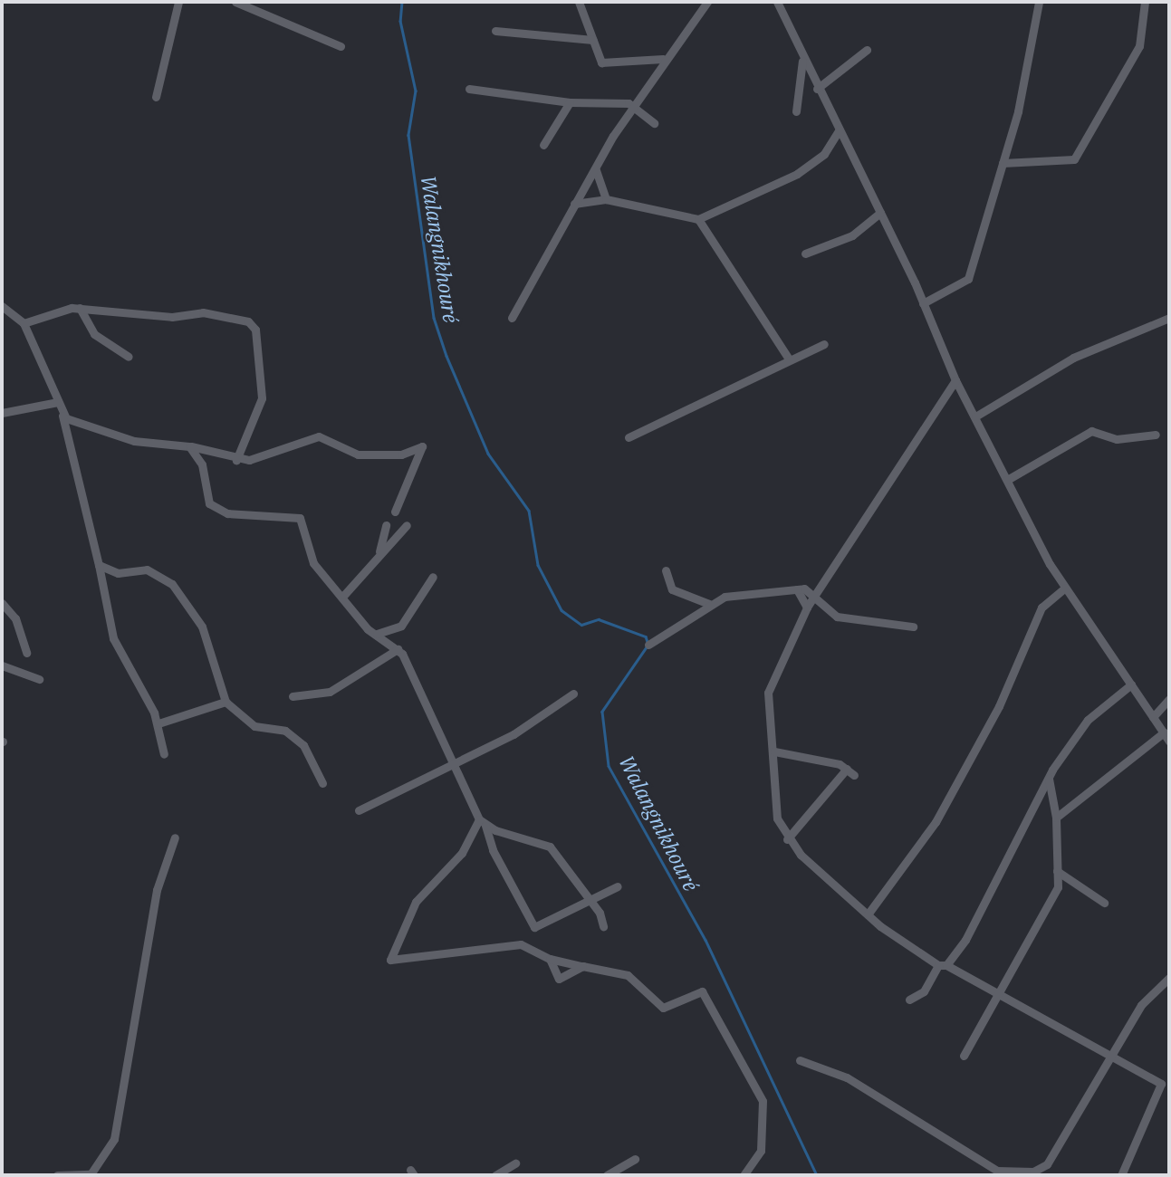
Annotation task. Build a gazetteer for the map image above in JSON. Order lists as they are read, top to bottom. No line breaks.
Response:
{"water":["Walangnikhouré"]}
